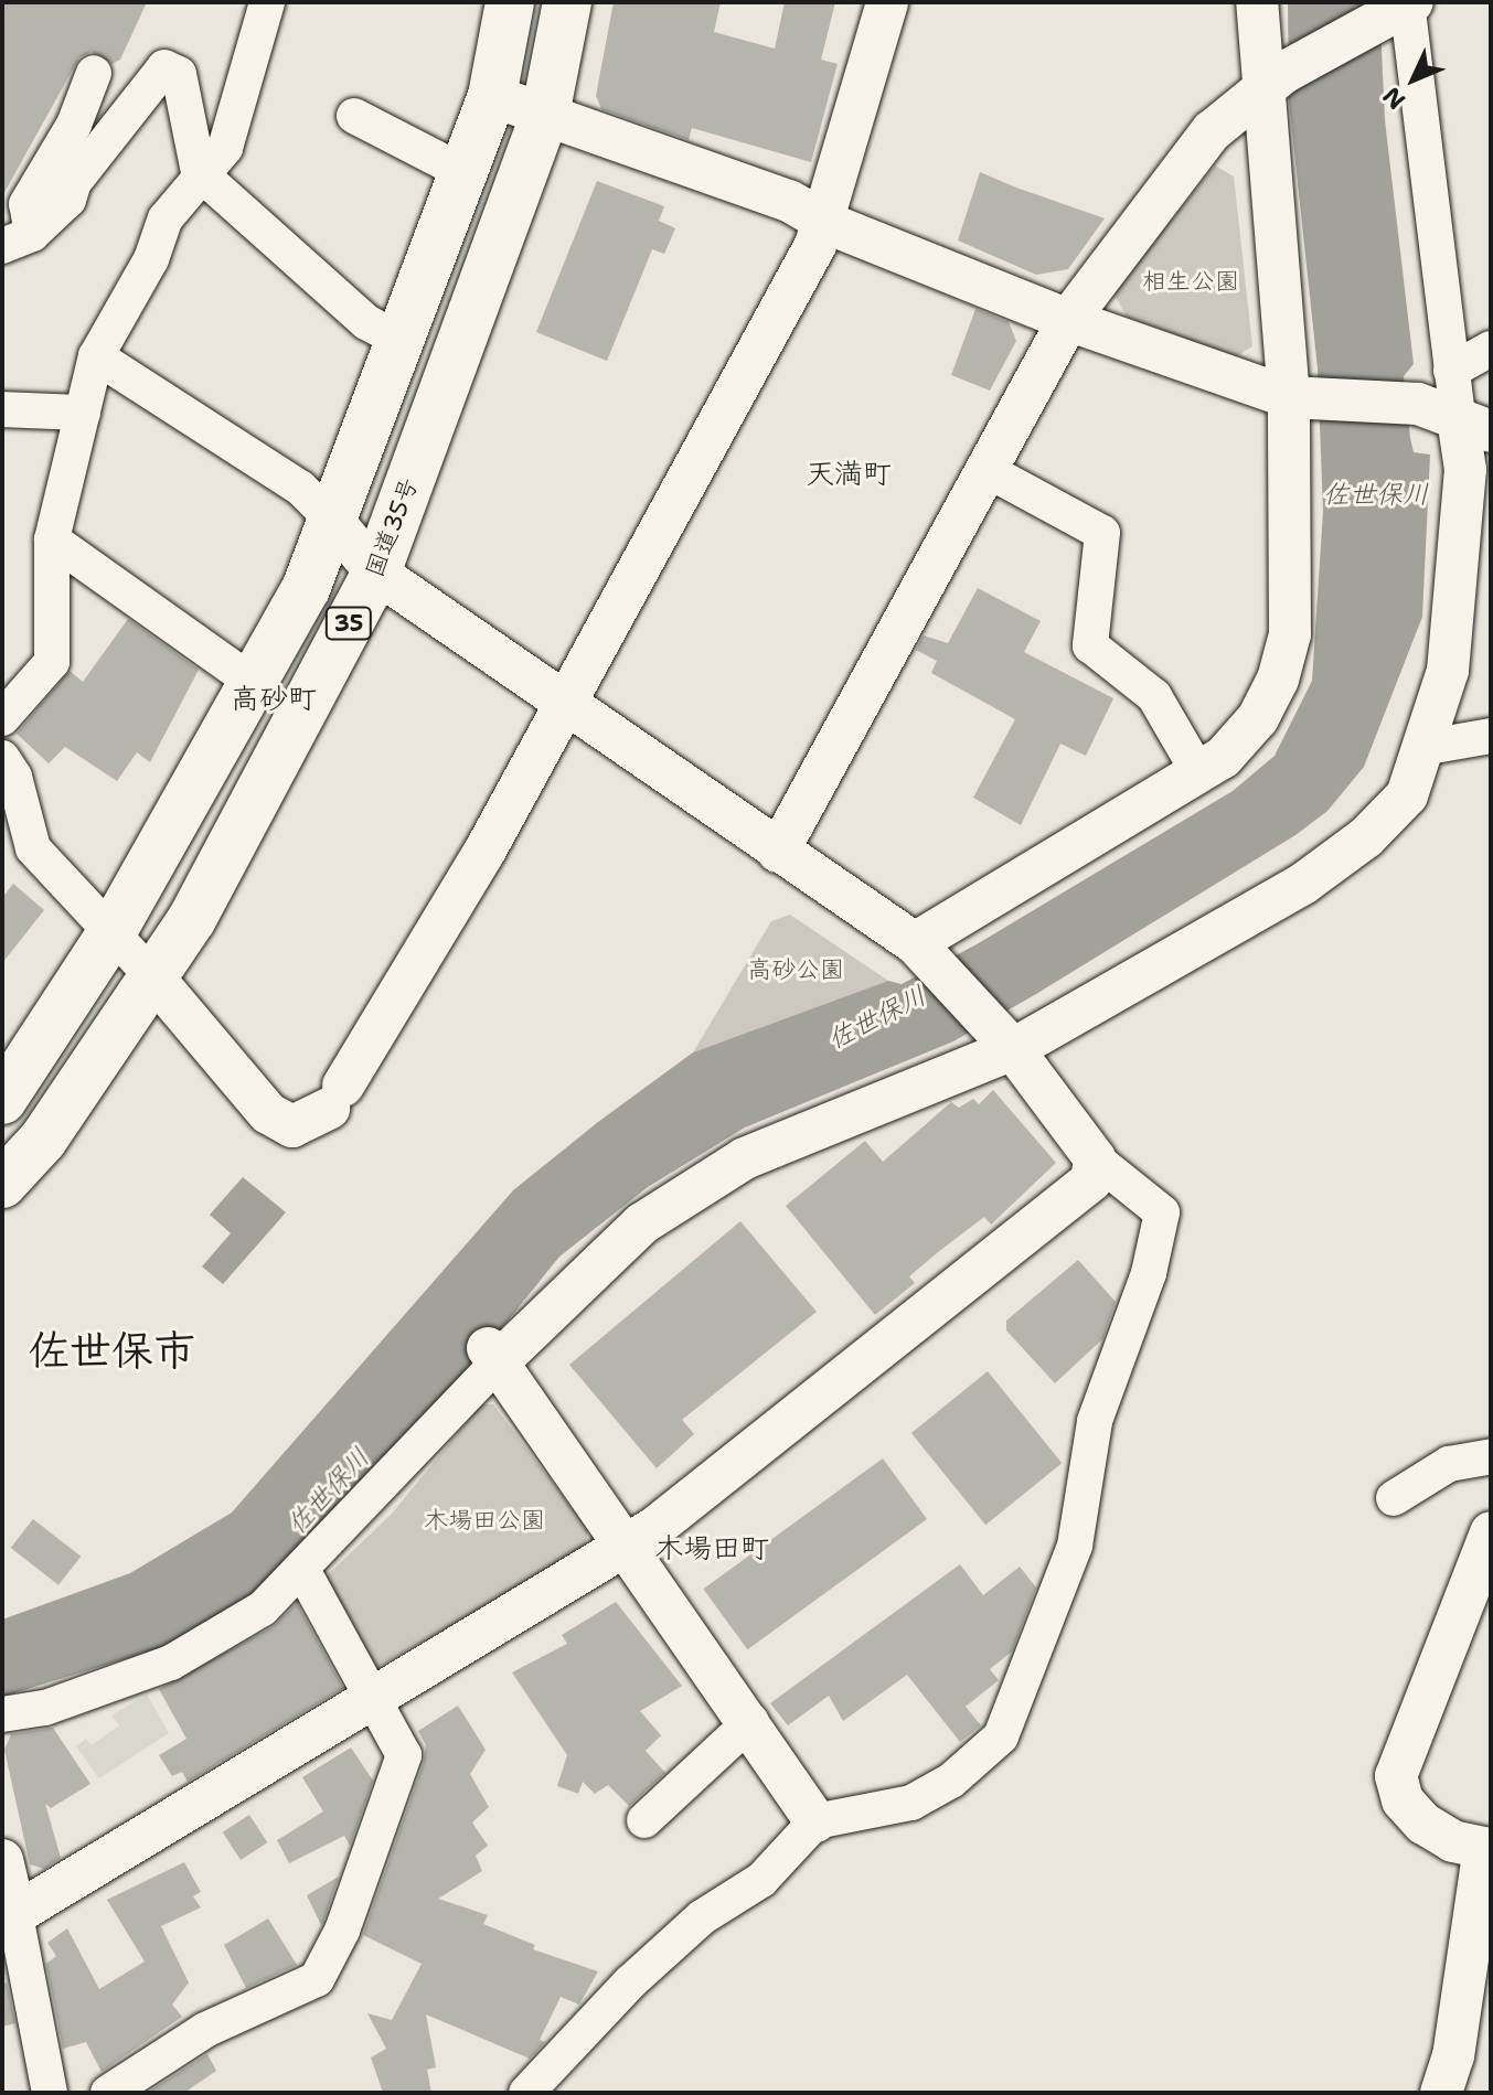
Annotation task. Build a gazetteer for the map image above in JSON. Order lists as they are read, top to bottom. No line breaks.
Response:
{"streets":{"highway":["国道35号","35"]},"districts":["天満町","高砂町","佐世保市","木場田町"],"water":["佐世保川"],"parks":["相生公園","高砂公園","木場田公園"],"north":"bottom left"}
